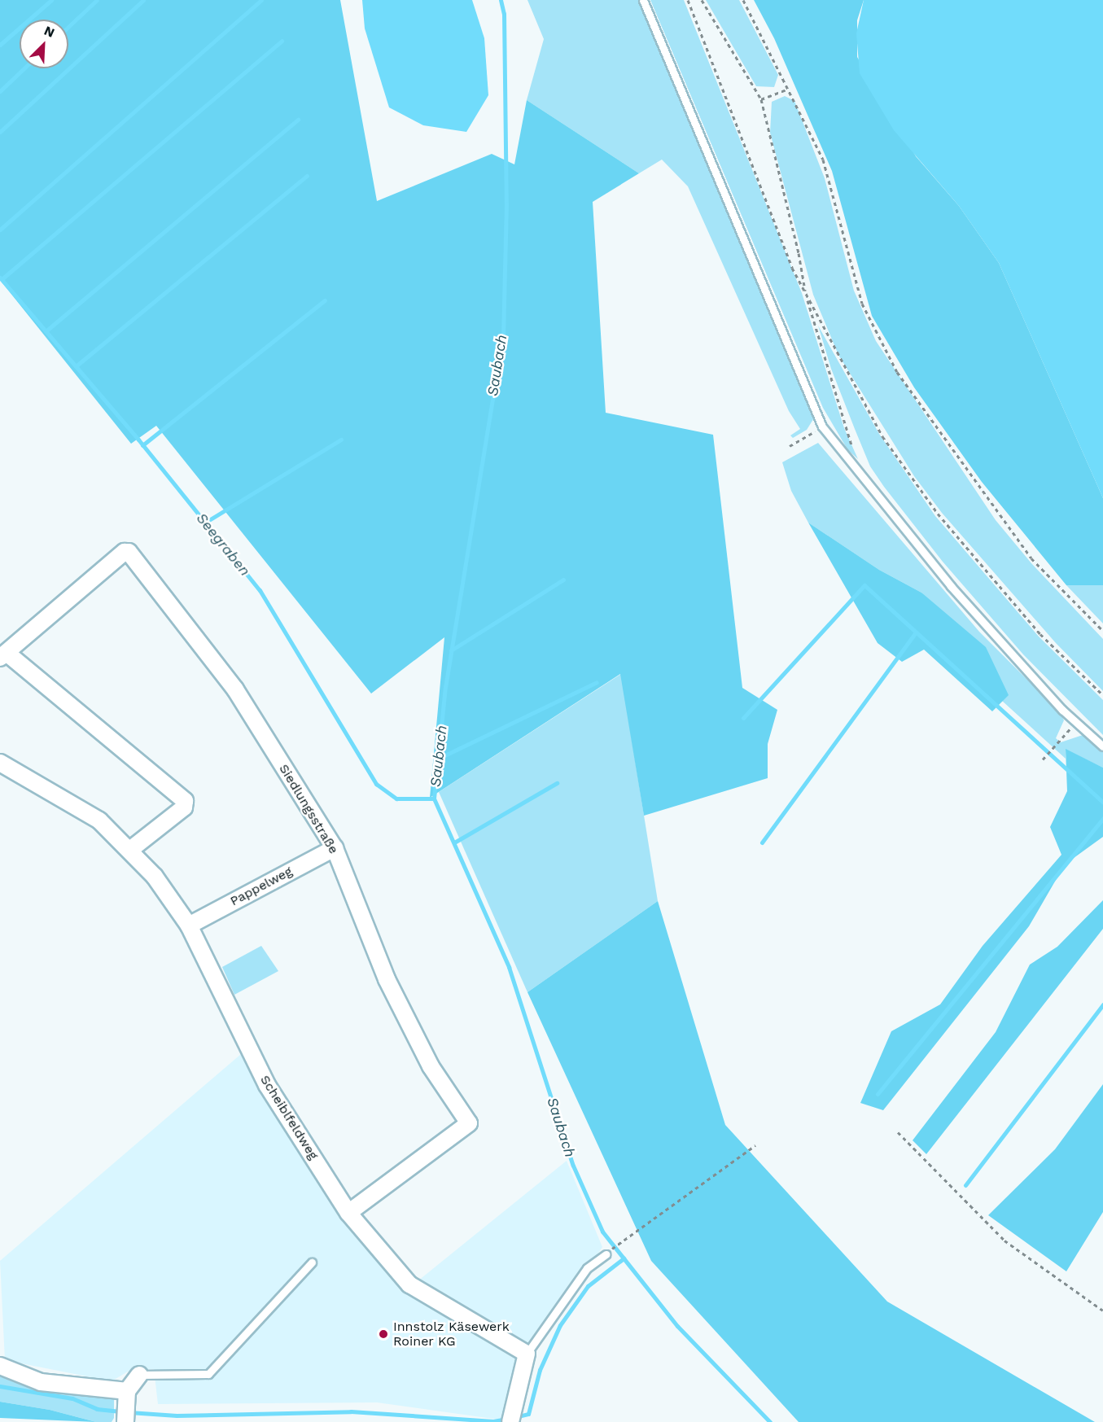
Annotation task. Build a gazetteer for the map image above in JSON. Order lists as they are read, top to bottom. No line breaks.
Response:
{"streets":{"street":["Siedlungsstraße","Pappelweg","Scheiblfeldweg"]},"crossings":[["Siedlungsstraße","Pappelweg"],["Siedlungsstraße","Scheiblfeldweg"],["Pappelweg","Scheiblfeldweg"]],"water":["Saubach","Seegraben"],"places":["Innstolz Käsewerk Roiner KG"],"north":"top right"}
